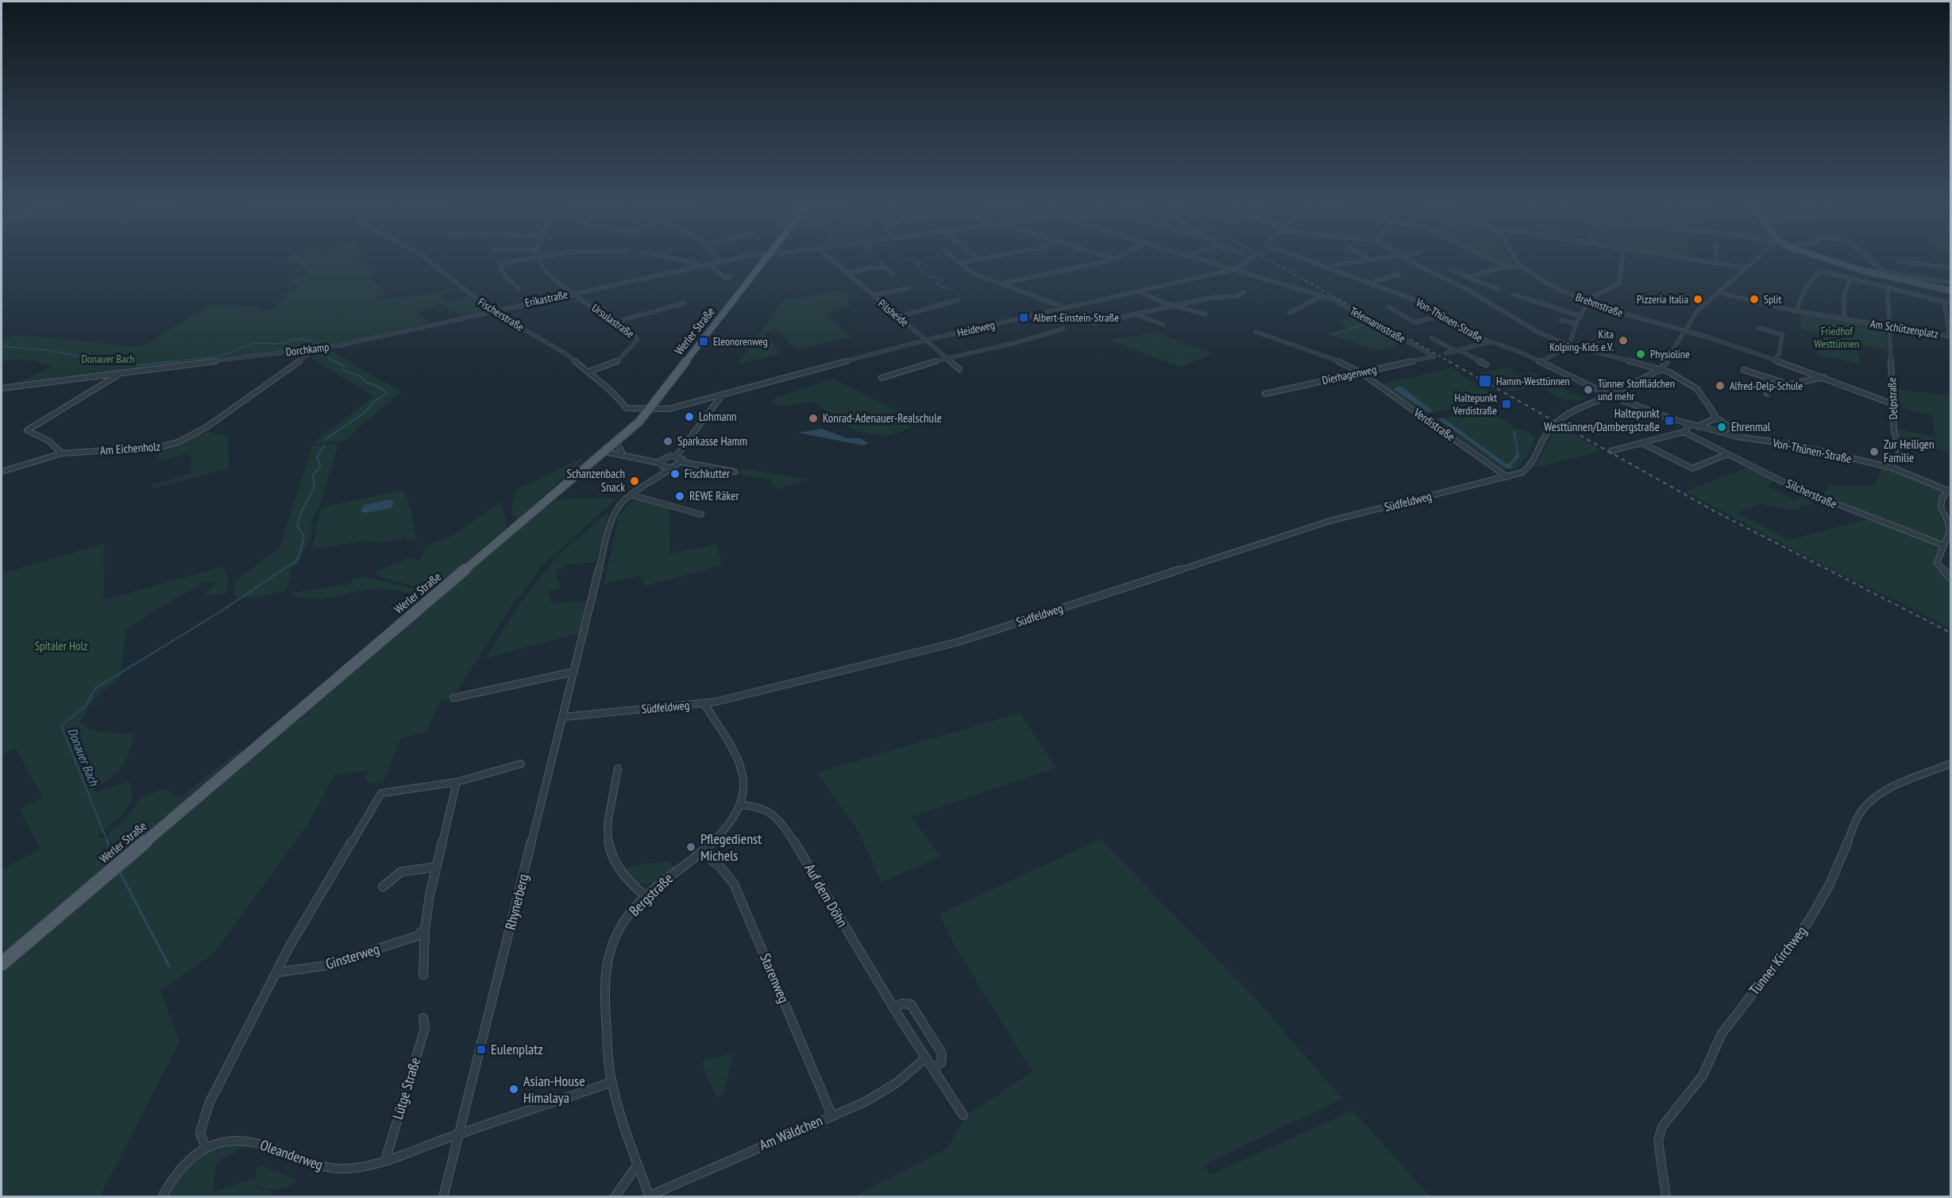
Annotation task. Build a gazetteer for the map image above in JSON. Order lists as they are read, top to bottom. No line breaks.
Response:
{"streets":{"main road":["Werler Straße"],"street":["Erikastraße","Brehmstraße","Pilsheide","Fischerstraße","Von-Thünen-Straße","Ursulastraße","Telemannstraße","Heideweg","Am Schützenplatz","Dorchkamp","Dierhagenweg","Delpstraße","Verdistraße","Am Eichenholz","Silcherstraße","Südfeldweg","Bergstraße","Auf dem Döhn","Rhynerberg","Ginsterweg","Tünner Kirchweg","Starenweg","Lütge Straße","Am Wäldchen","Oleanderweg"]},"crossings":[["Erikastraße","Fischerstraße"],["Erikastraße","Ursulastraße"],["Erikastraße","Dorchkamp"],["Brehmstraße","Delpstraße"],["Pilsheide","Heideweg"],["Fischerstraße","Ursulastraße"],["Fischerstraße","Heideweg"],["Fischerstraße","Werler Straße"],["Fischerstraße","Dorchkamp"],["Von-Thünen-Straße","Delpstraße"],["Von-Thünen-Straße","Südfeldweg"],["Telemannstraße","Heideweg"],["Telemannstraße","Dierhagenweg"],["Heideweg","Werler Straße"],["Am Schützenplatz","Delpstraße"],["Dorchkamp","Am Eichenholz"],["Dierhagenweg","Verdistraße"],["Verdistraße","Südfeldweg"],["Südfeldweg","Bergstraße"],["Südfeldweg","Rhynerberg"],["Bergstraße","Auf dem Döhn"],["Bergstraße","Starenweg"],["Bergstraße","Am Wäldchen"],["Auf dem Döhn","Am Wäldchen"],["Rhynerberg","Oleanderweg"],["Starenweg","Am Wäldchen"],["Lütge Straße","Oleanderweg"]],"water":["Donauer Bach"],"parks":["Friedhof Westtünnen","Donauer Bach","Spitaler Holz"],"places":{"other":["Pizzeria Italia","Split","Kita Kolping-Kids e.V.","Physioline","Alfred-Delp-Schule","Tünner Stofflädchen und mehr","Lohmann","Konrad-Adenauer-Realschule","Ehrenmal","Sparkasse Hamm","Zur Heiligen Familie","Fischkutter","Schanzenbach Snack","REWE Räker","Pflegedienst Michels","Asian-House Himalaya"],"transit":["Albert-Einstein-Straße","Eleonorenweg","Hamm-Westtünnen","Haltepunkt Verdistraße","Haltepunkt Westtünnen/Dambergstraße","Eulenplatz"]}}
